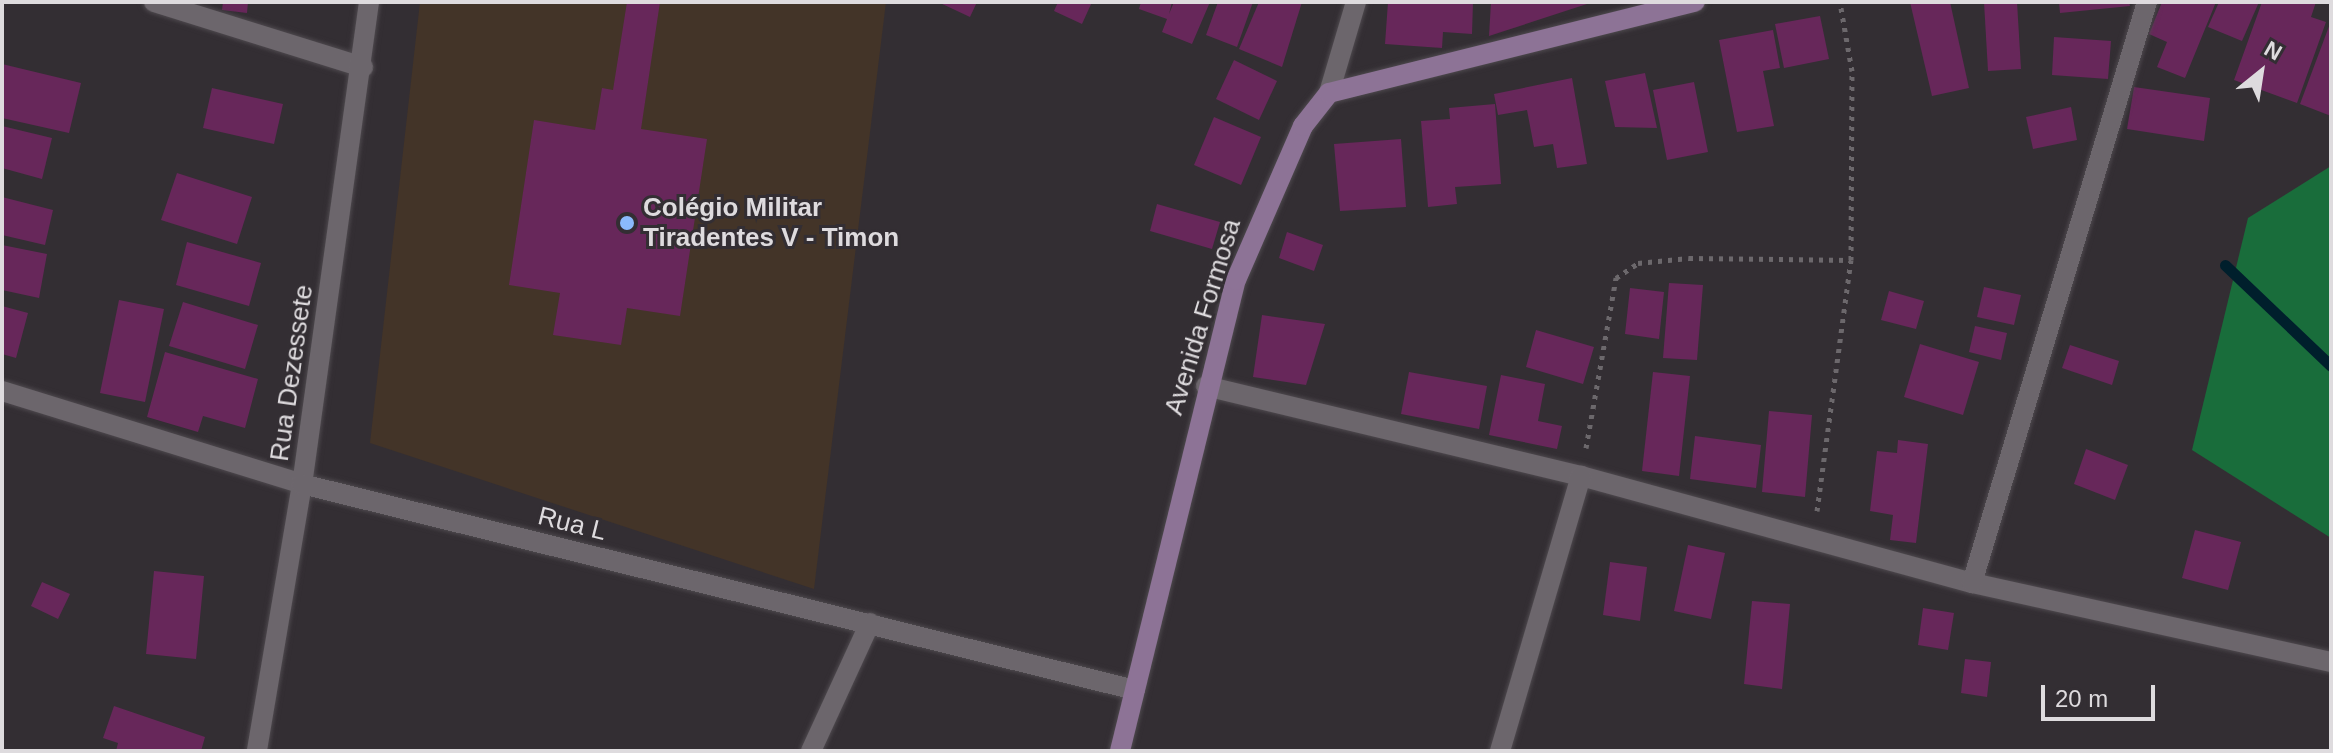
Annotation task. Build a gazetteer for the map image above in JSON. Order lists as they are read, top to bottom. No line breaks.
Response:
{"streets":{"main road":["Avenida Formosa"],"street":["Rua Dezessete","Rua L"]},"crossings":[["Avenida Formosa","Rua L"],["Rua Dezessete","Rua L"]],"places":["Colégio Militar Tiradentes V - Timon"],"scale_bar":"20 m","north":"top right"}
